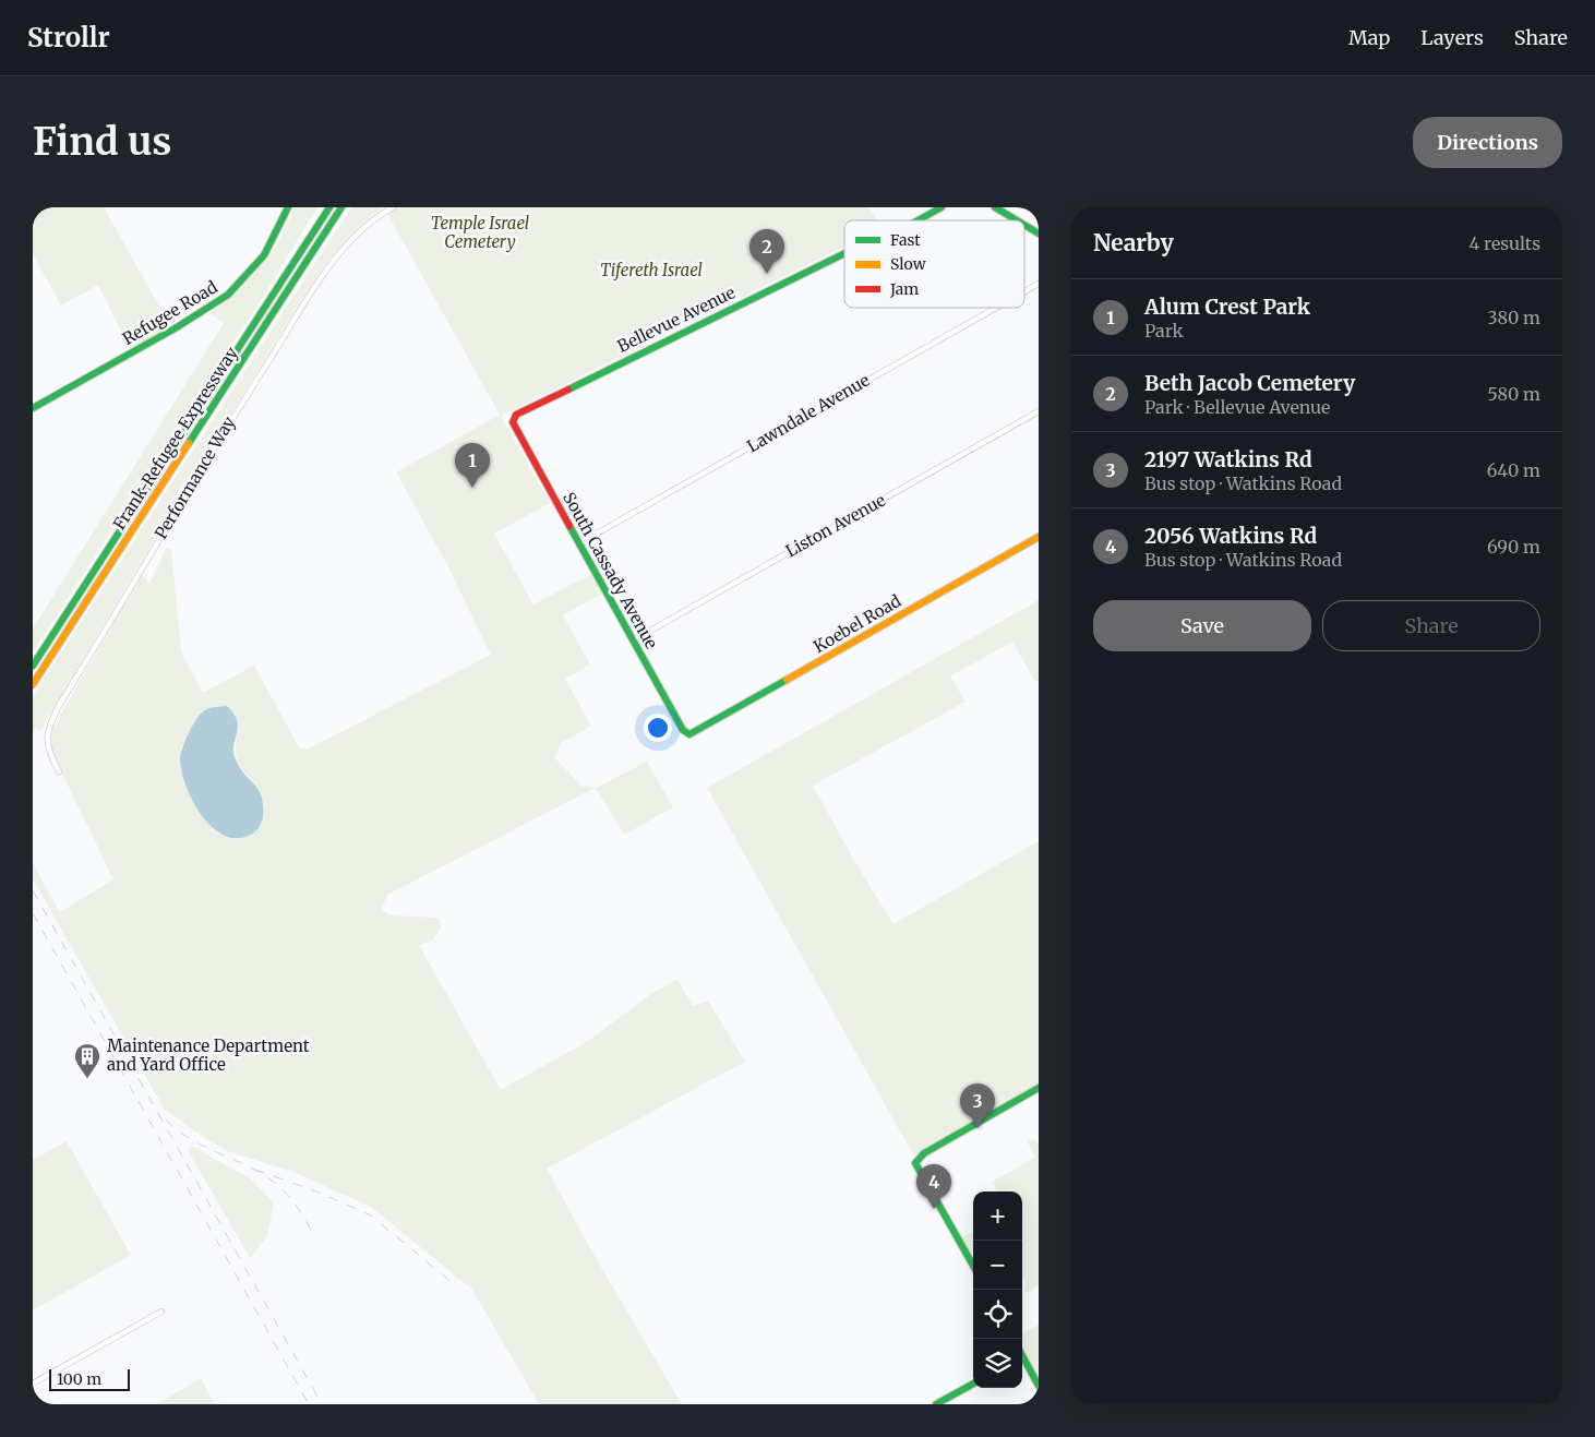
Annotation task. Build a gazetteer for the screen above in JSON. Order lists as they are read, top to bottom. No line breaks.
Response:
{"streets":{"main road":["Refugee Road","Bellevue Avenue","Frank-Refugee Expressway","South Cassady Avenue","Koebel Road"],"street":["Lawndale Avenue","Performance Way","Liston Avenue"]},"crossings":[["Bellevue Avenue","South Cassady Avenue"],["Lawndale Avenue","South Cassady Avenue"],["Liston Avenue","South Cassady Avenue"],["South Cassady Avenue","Koebel Road"]],"parks":["Temple Israel Cemetery","Tifereth Israel"],"places":{"building":["Maintenance Department and Yard Office"]},"legend":["Fast","Slow","Jam"],"scale_bar":"100 m","page":{"header":"Strollr","nav":["Map","Layers","Share"],"buttons":["Directions",["Save","Share"]],"title":"Find us","heading":["Nearby","4 results"],"pins":["2","1","3","4"],"list":[{"mark":"1","name":"Alum Crest Park","note":"Park","value":"380 m"},{"mark":"2","name":"Beth Jacob Cemetery","note":"Park · Bellevue Avenue","value":"580 m"},{"mark":"3","name":"2197 Watkins Rd","note":"Bus stop · Watkins Road","value":"640 m"},{"mark":"4","name":"2056 Watkins Rd","note":"Bus stop · Watkins Road","value":"690 m"}],"map_buttons":["+","−"],"scale":"100 m"}}
